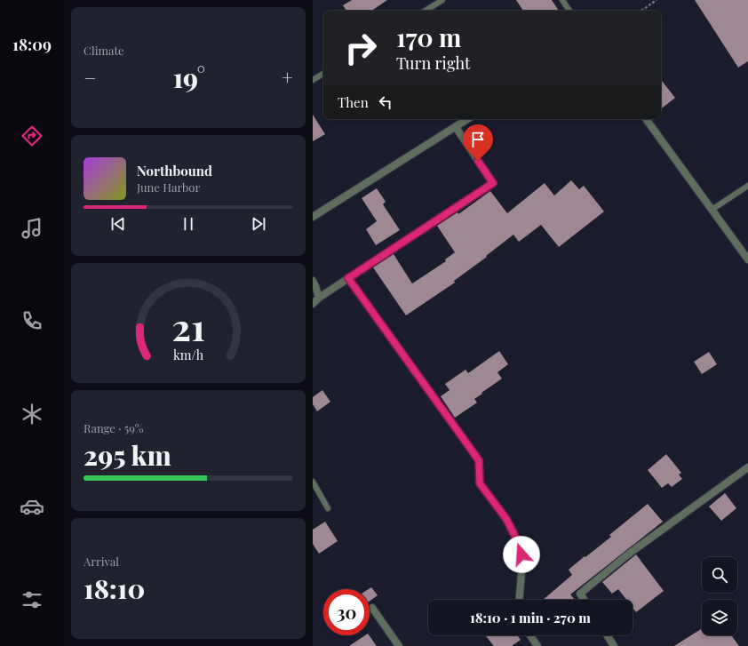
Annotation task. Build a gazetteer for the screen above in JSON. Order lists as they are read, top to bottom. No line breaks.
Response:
{"page":{"tabs":"18:09","tile":["Climate",["Range · 59%","295 km"],["Arrival","18:10"]],"turn":["170 m","Turn right"],"heat":["−","19°","+"],"then":"Then","song":["Northbound","June Harbor"],"limit":"30","trip":"18:10 · 1 min · 270 m","gauge":["21","km/h"]}}
